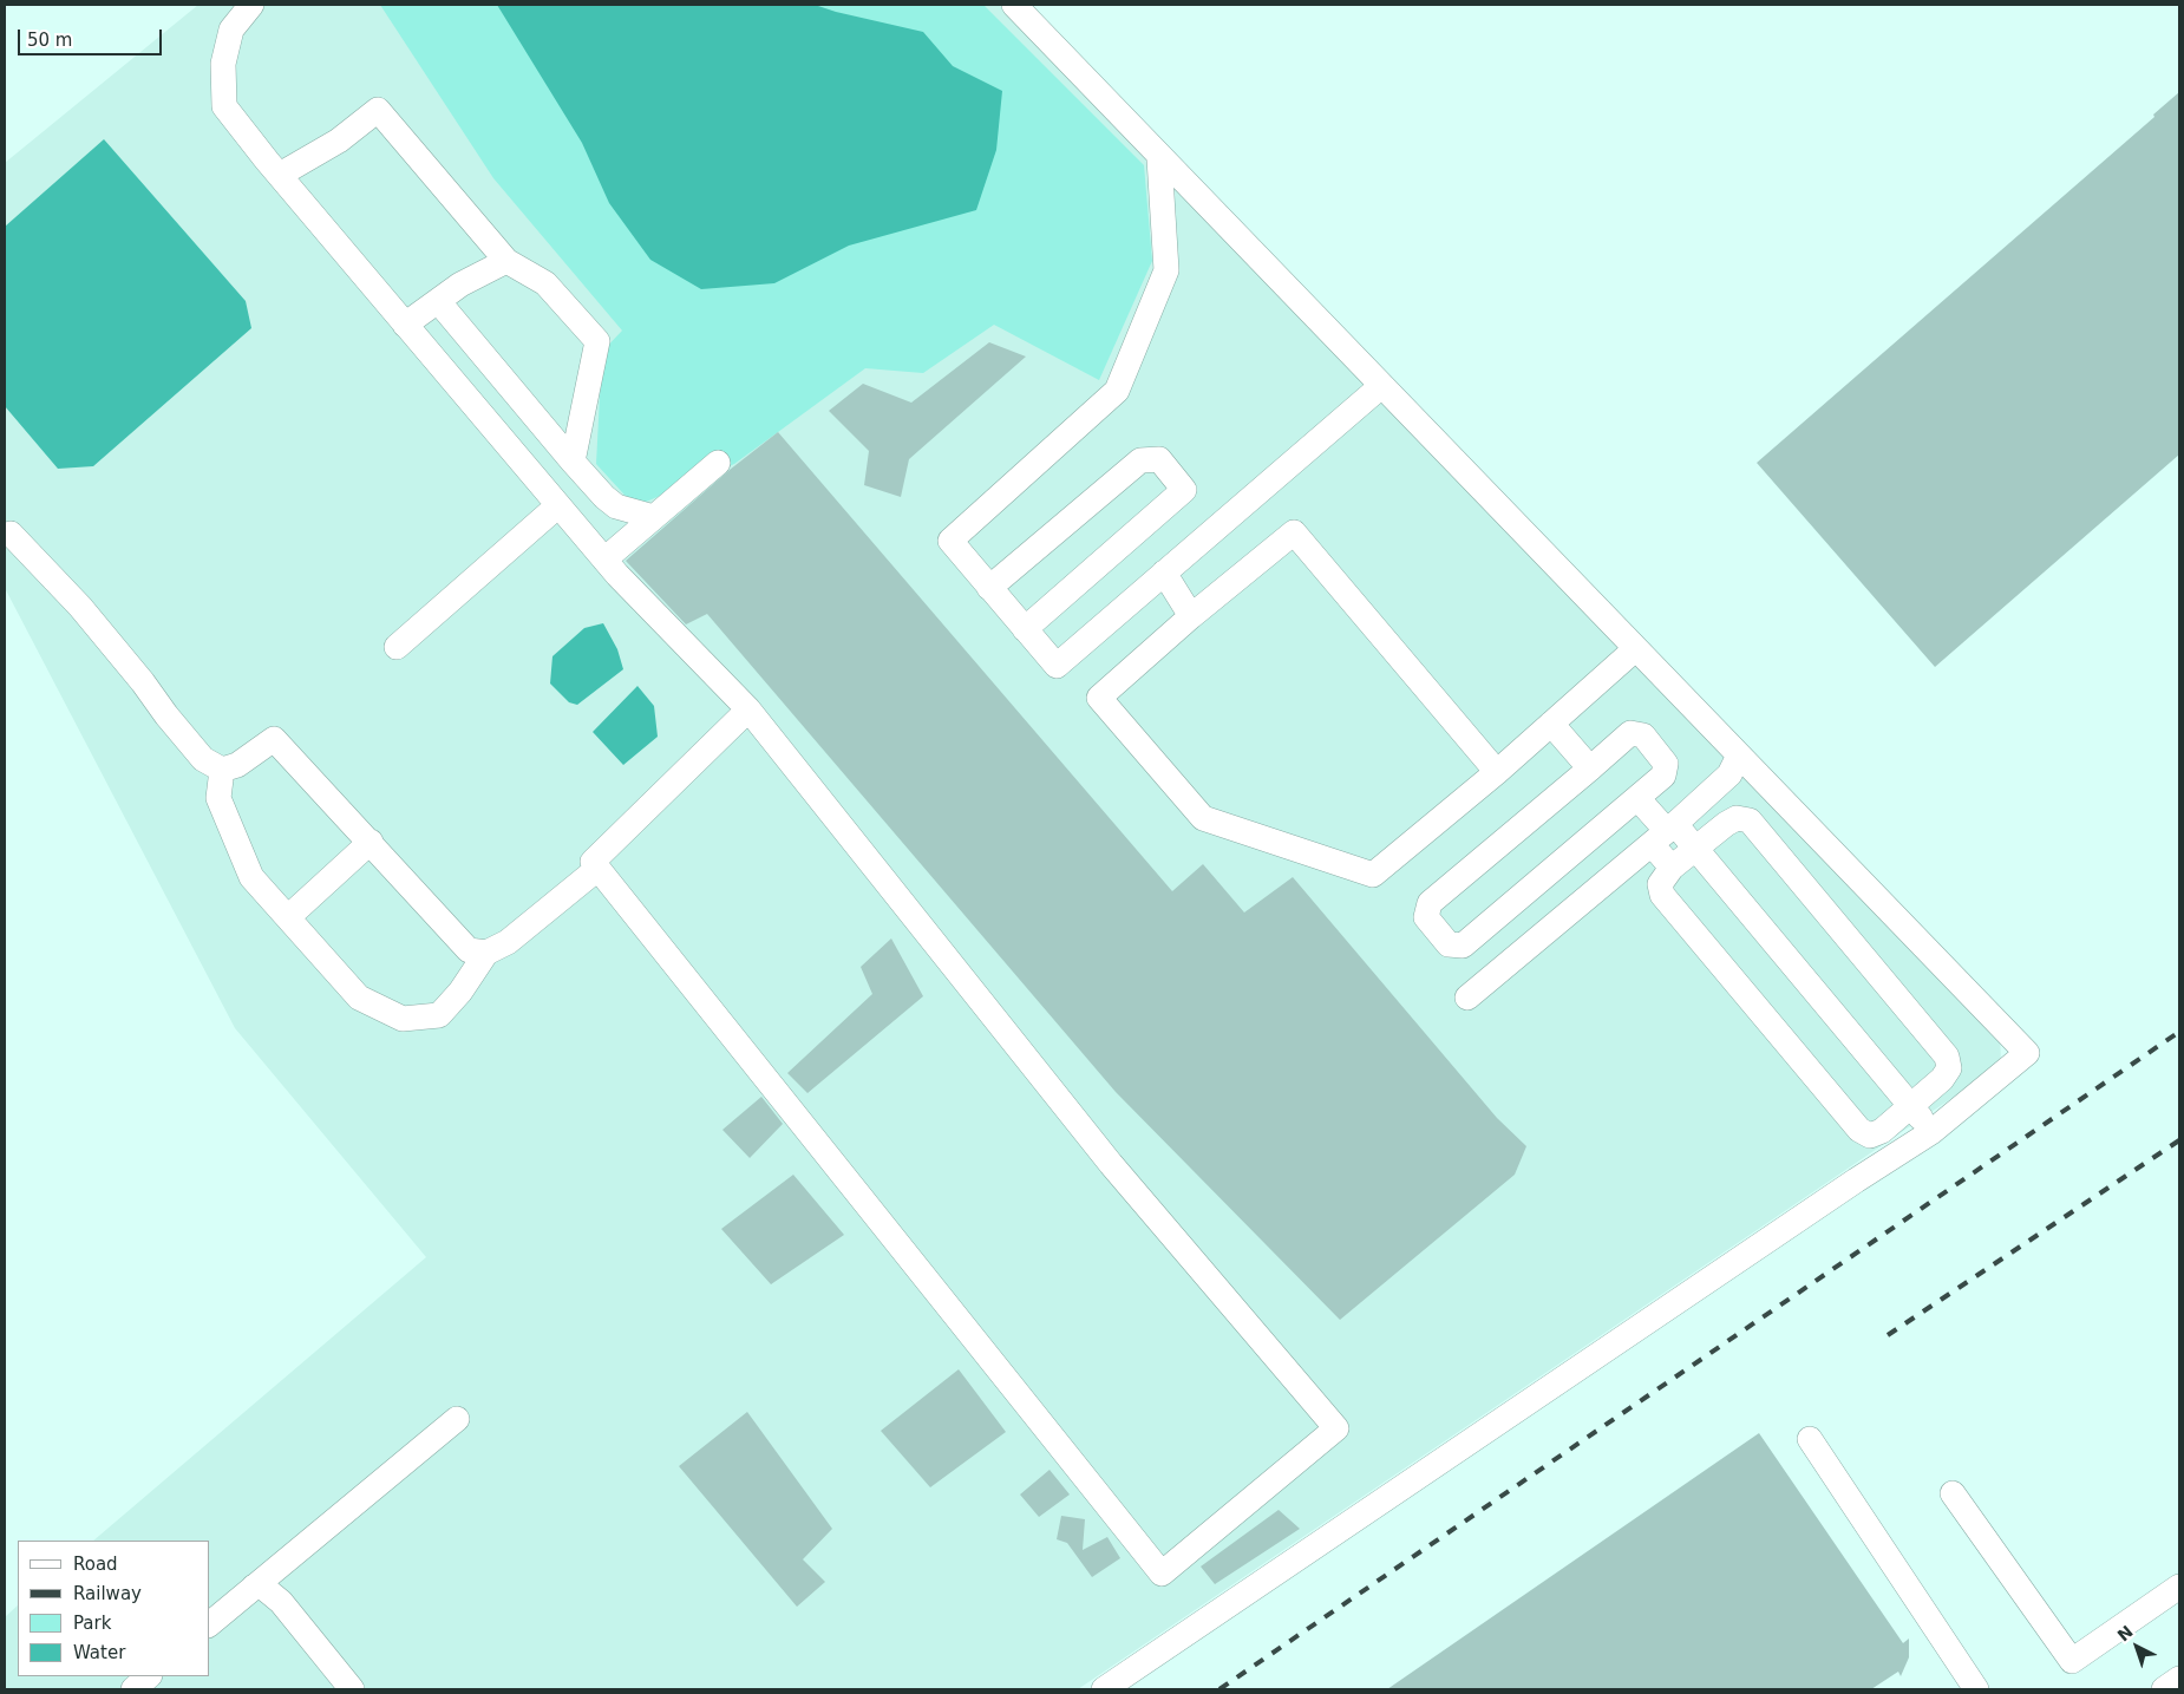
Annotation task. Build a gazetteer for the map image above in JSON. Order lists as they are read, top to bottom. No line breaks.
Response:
{"legend":["Road","Railway","Park","Water"],"scale_bar":"50 m","north":"top left"}
